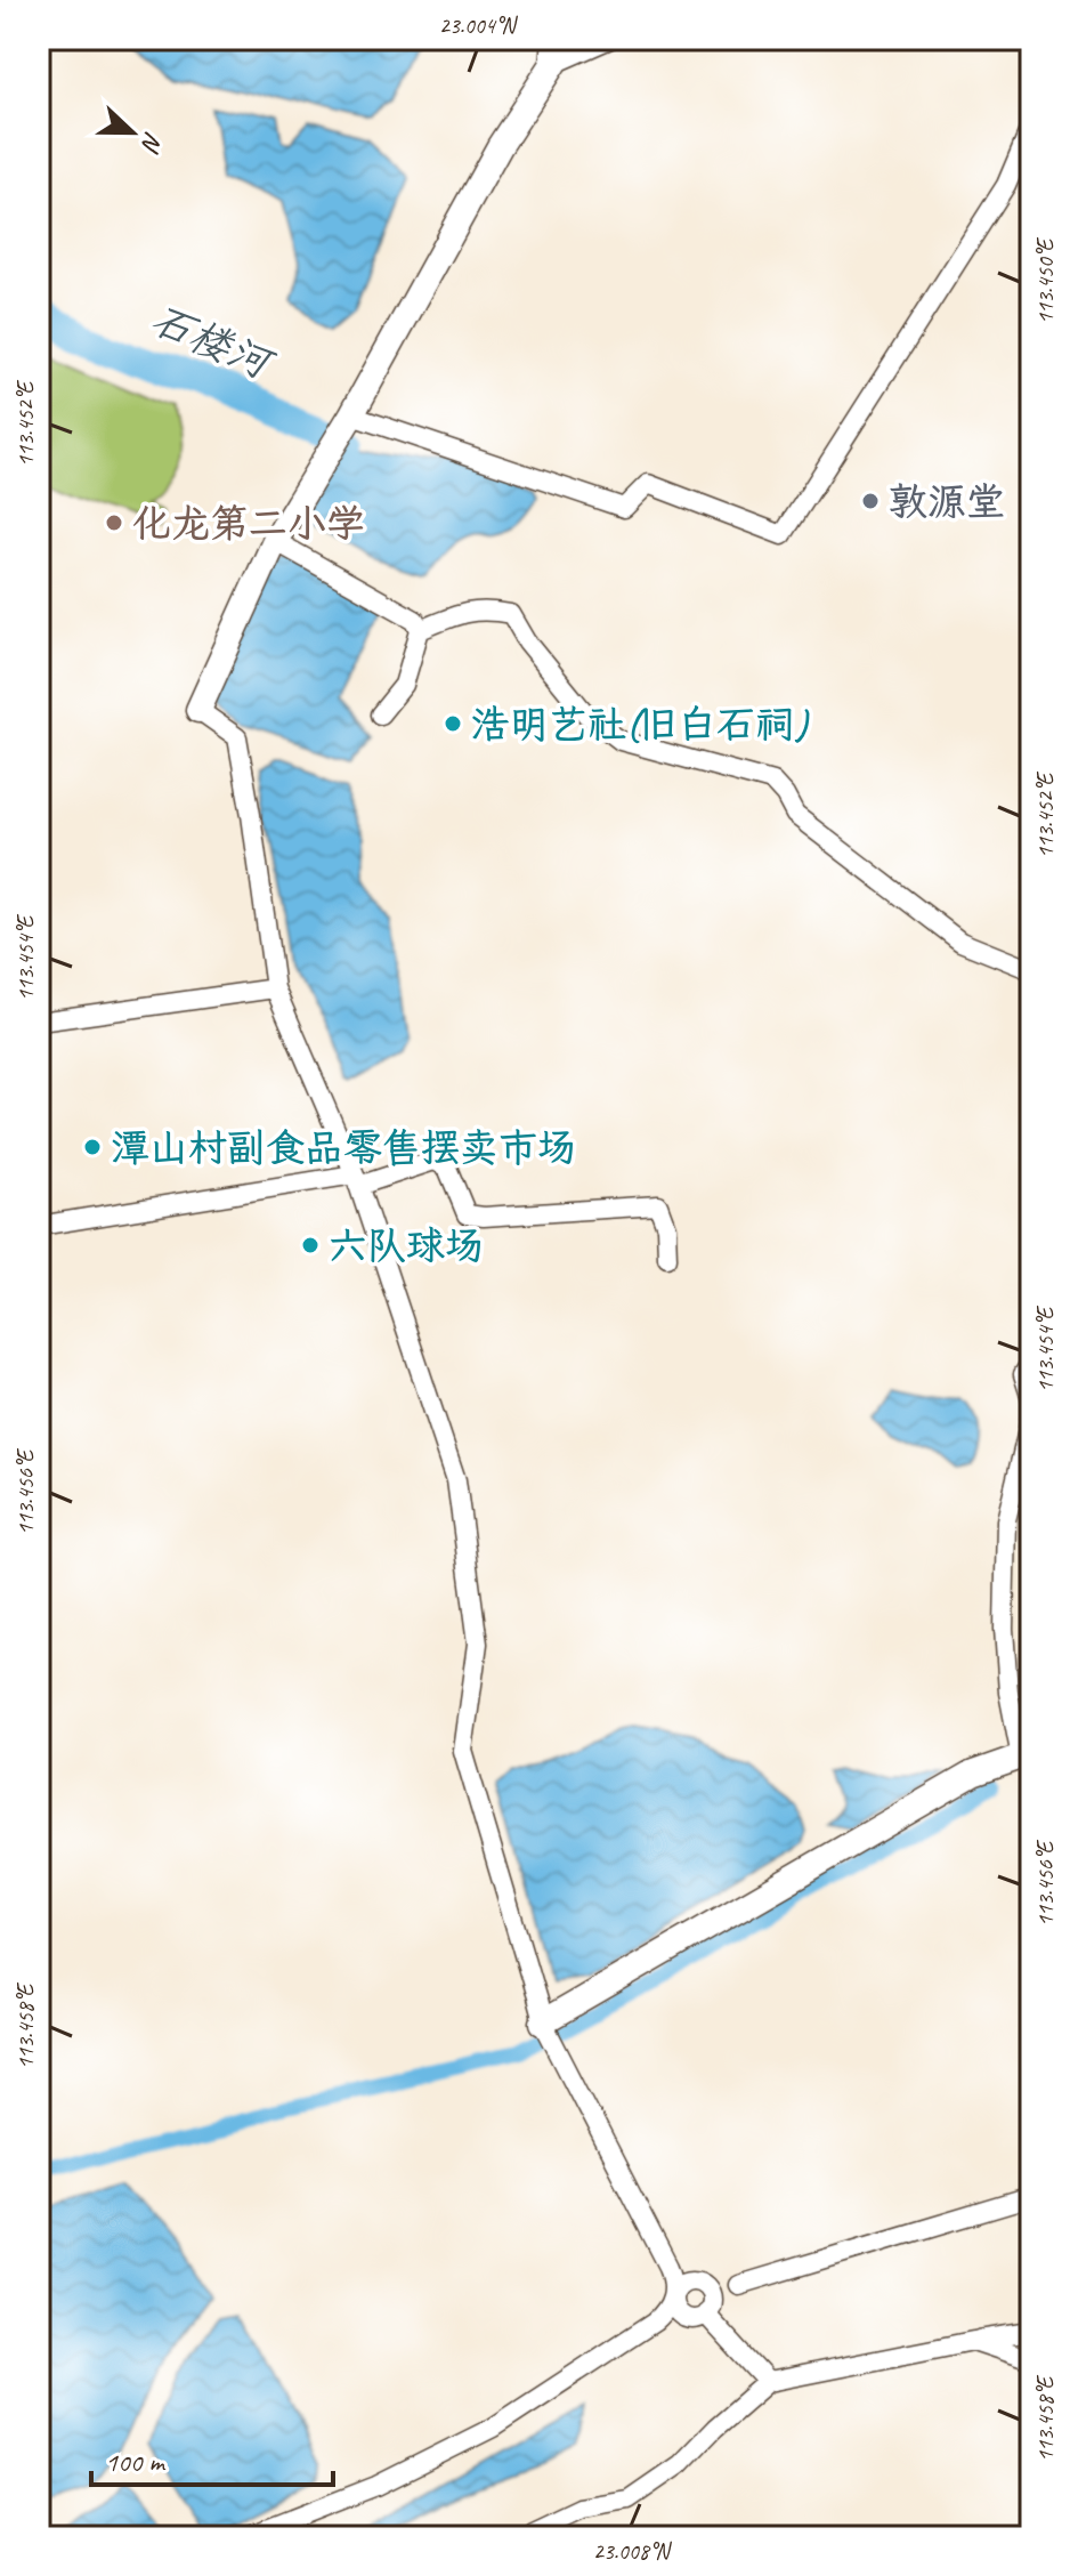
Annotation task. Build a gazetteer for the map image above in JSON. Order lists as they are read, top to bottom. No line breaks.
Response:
{"water":["石楼河"],"places":["敦源堂","化龙第二小学","浩明艺社(旧白石祠)","潭山村副食品零售摆卖市场","六队球场"],"scale_bar":"100 m","north":"right","coordinates":["23.004°N","113.450°E","113.452°E","113.454°E","113.456°E","113.458°E","23.008°N"]}
